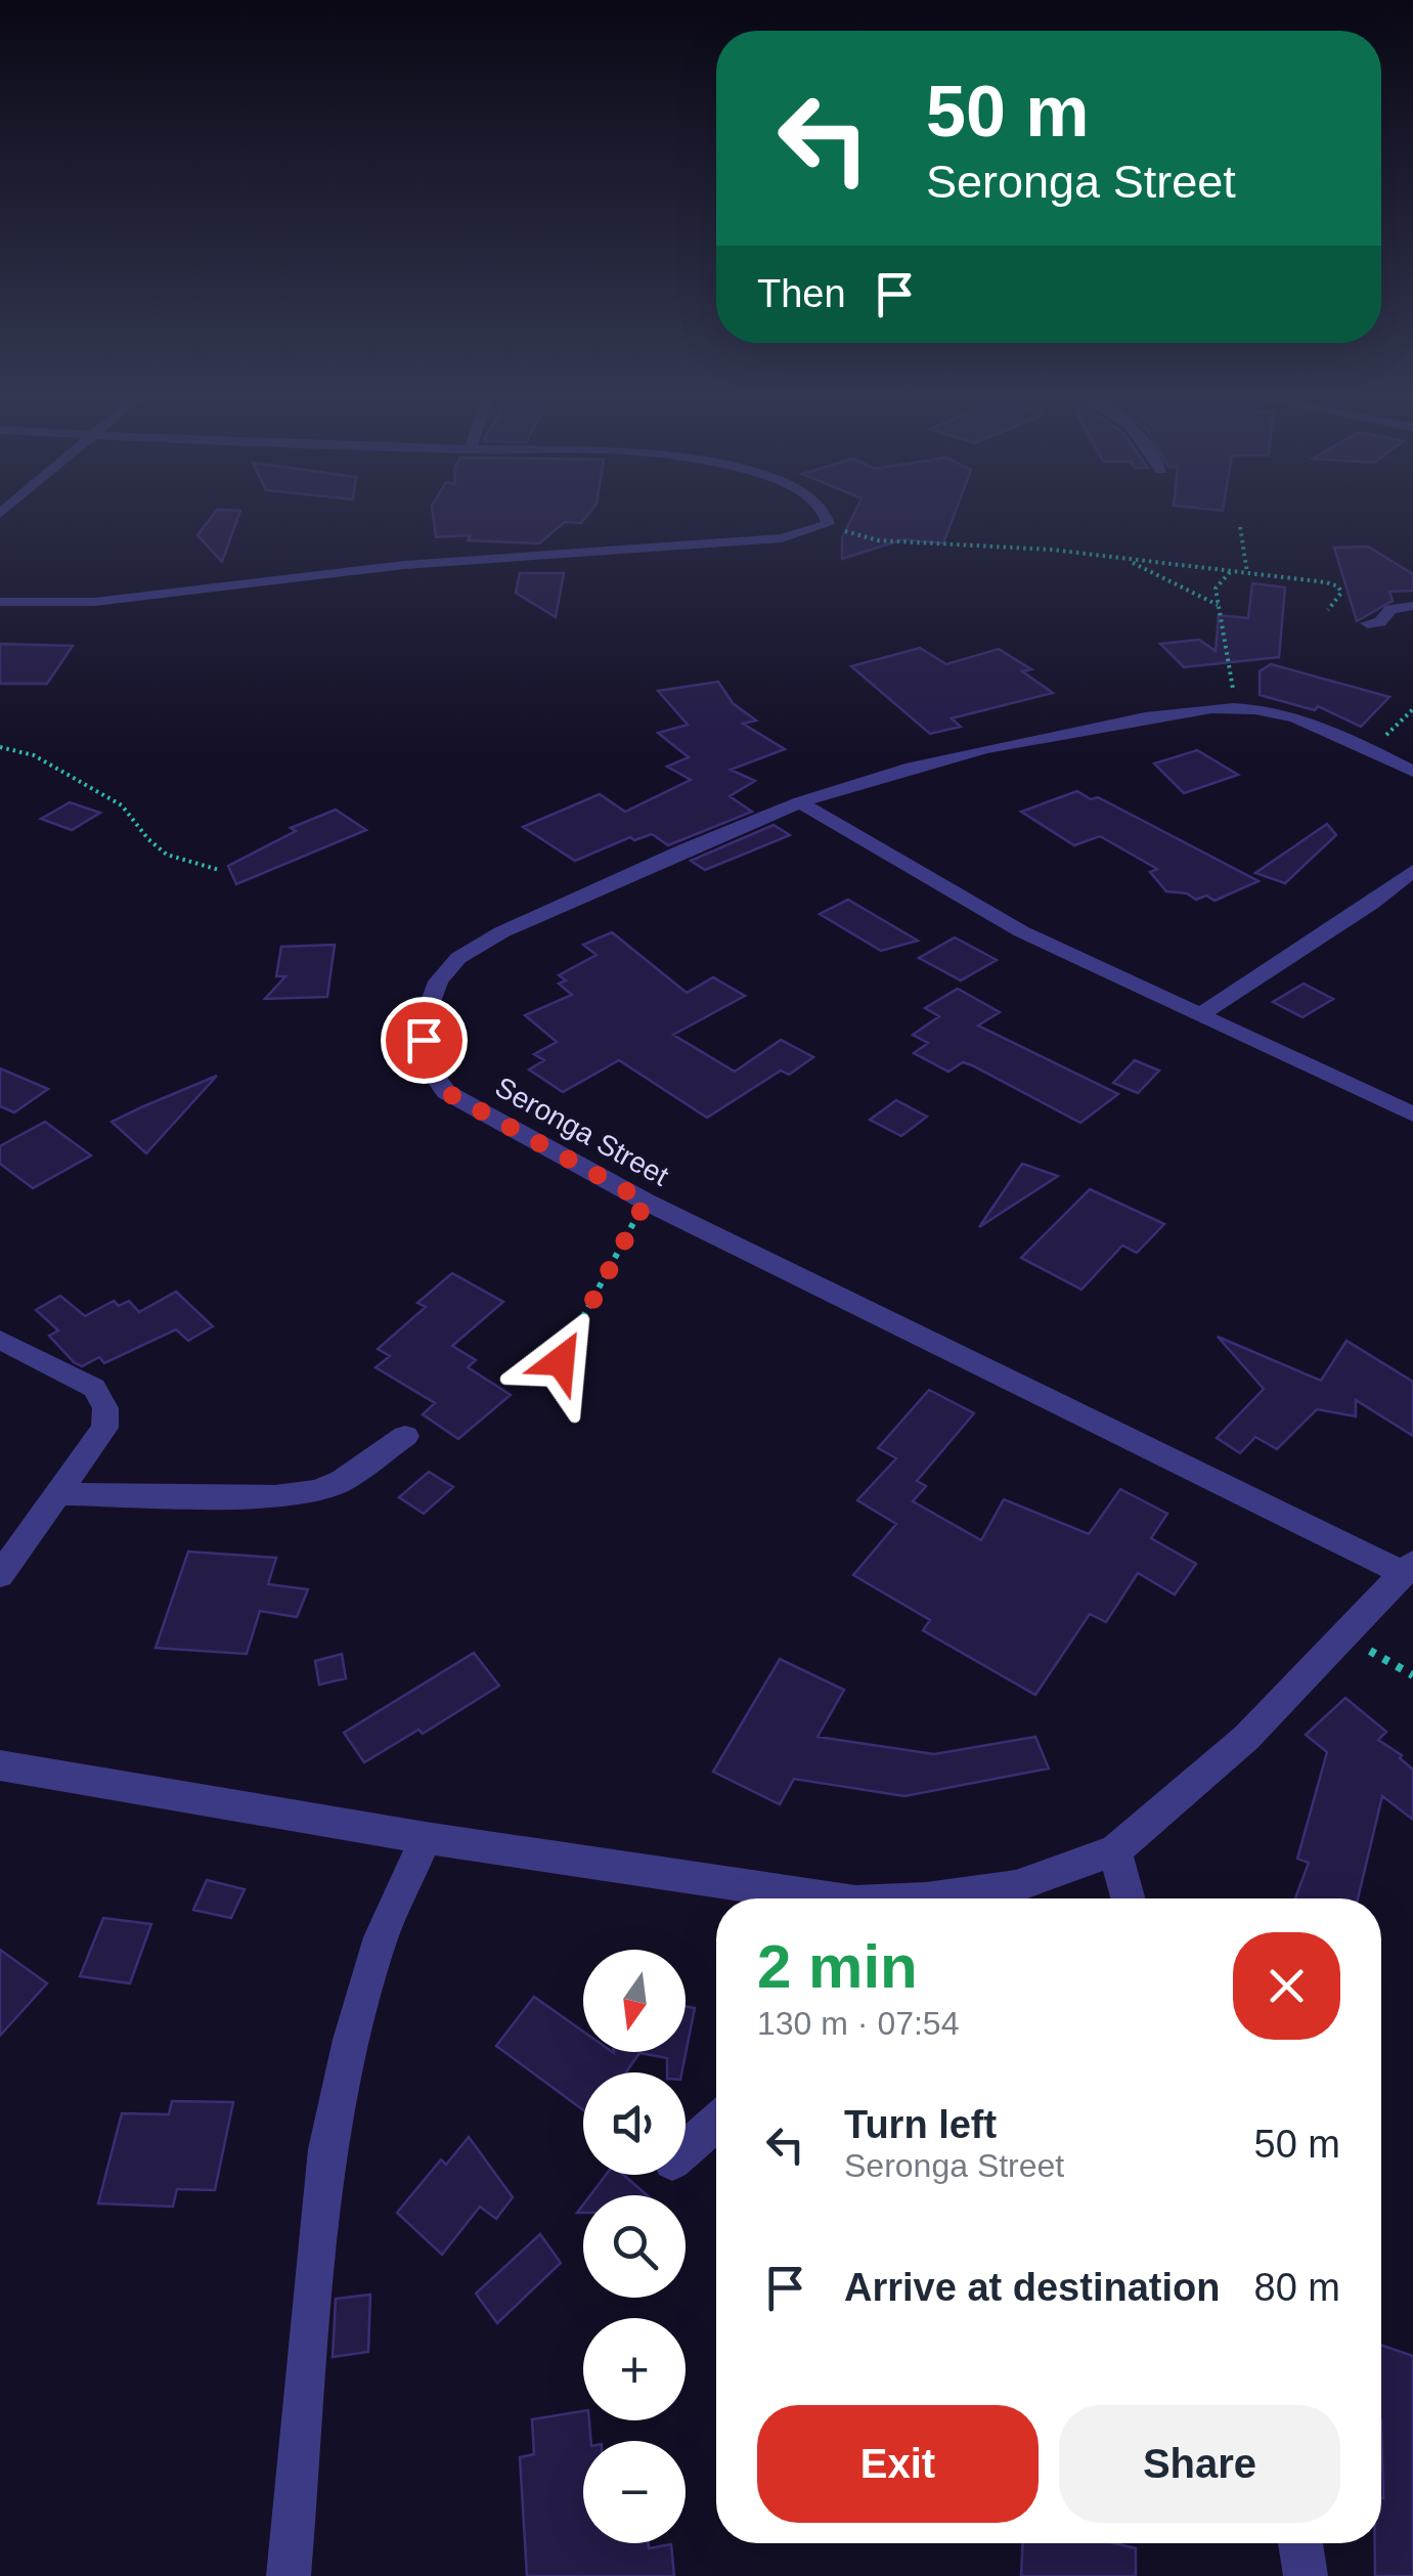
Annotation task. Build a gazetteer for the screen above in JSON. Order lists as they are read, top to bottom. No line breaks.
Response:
{"streets":{"street":["Seronga Street"]},"north":"bottom","page":{"turn":["50 m","Seronga Street"],"then":"Then","heading":["2 min","130 m · 07:54"],"map_buttons":["+","−"],"list":[{"name":"Turn left","note":"Seronga Street","value":"50 m"},{"name":"Arrive at destination","value":"80 m"}],"buttons":["Exit","Share"]}}
